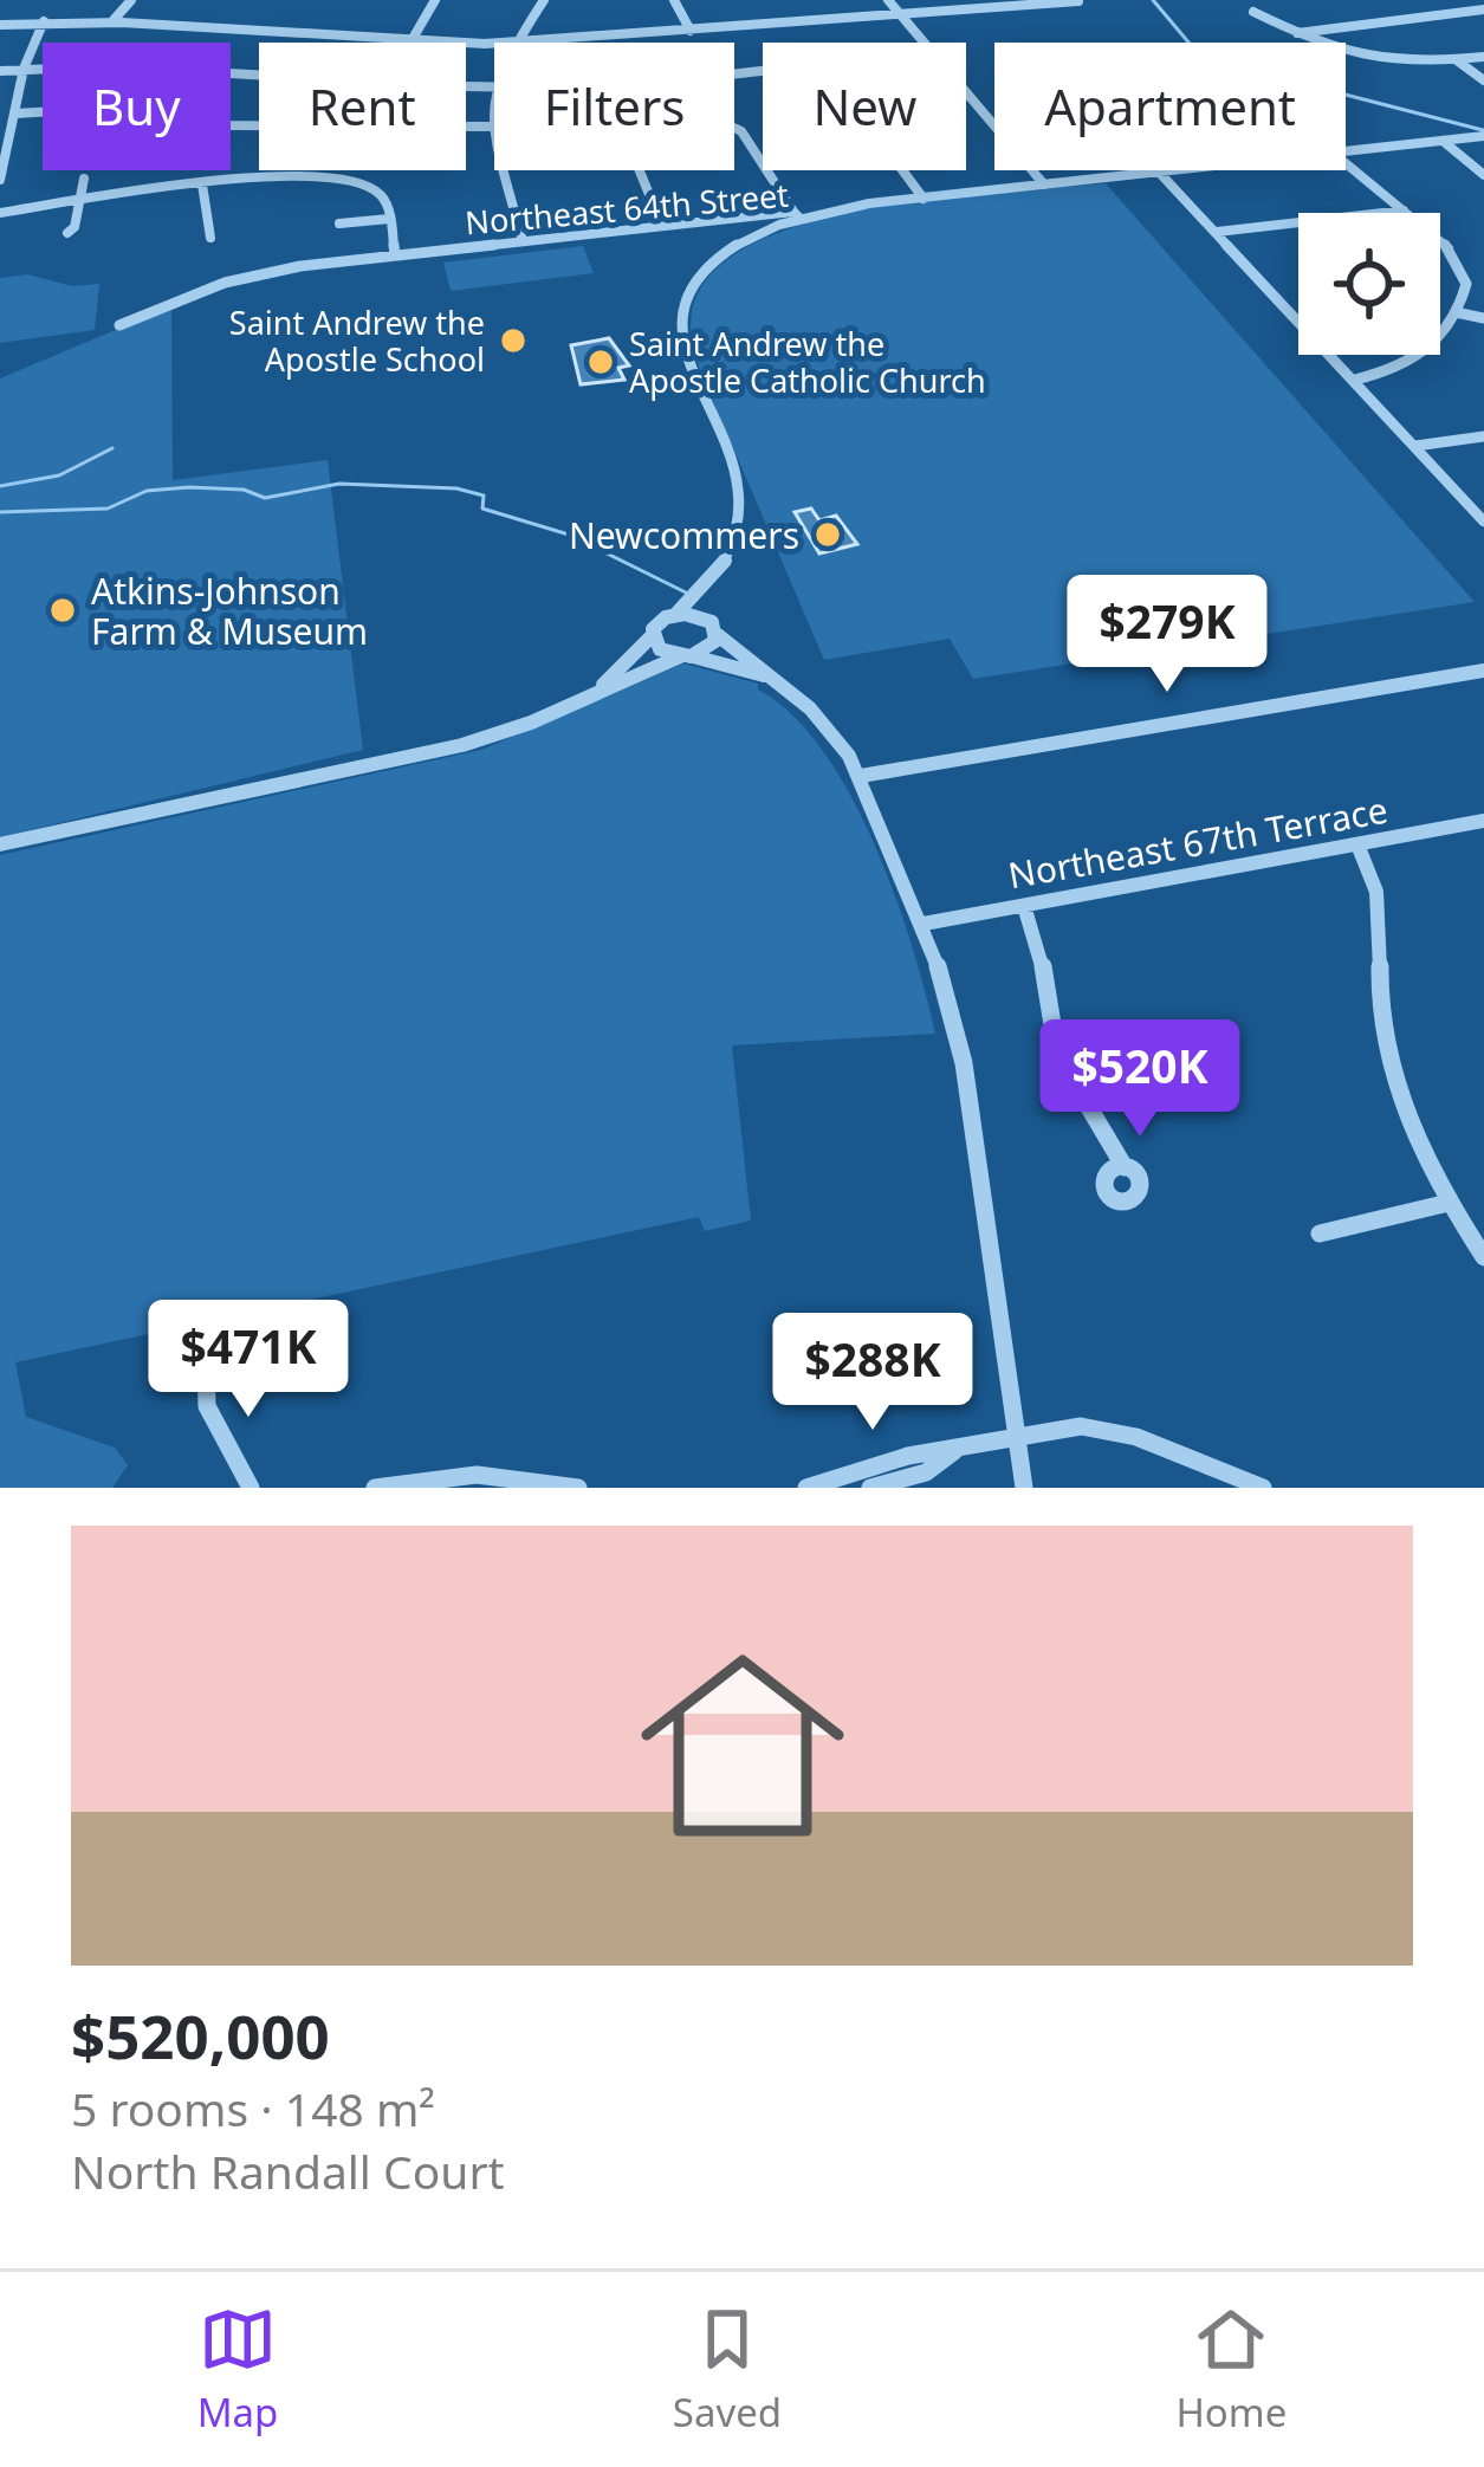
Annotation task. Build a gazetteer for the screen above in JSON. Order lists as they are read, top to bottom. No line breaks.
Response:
{"streets":{"street":["Northeast 64th Street","Northeast 67th Terrace"]},"places":["Saint Andrew the Apostle School","Saint Andrew the Apostle Catholic Church","Newcommers","Atkins-Johnson Farm & Museum"],"page":{"chip":["Buy","Rent","Filters","New","Apartment"],"price":["$279K","$520K","$471K","$288K"],"list":[{"name":"$520,000","note":"5 rooms · 148 m² · North Randall Court"}],"tabs":["Map","Saved","Home"]}}
